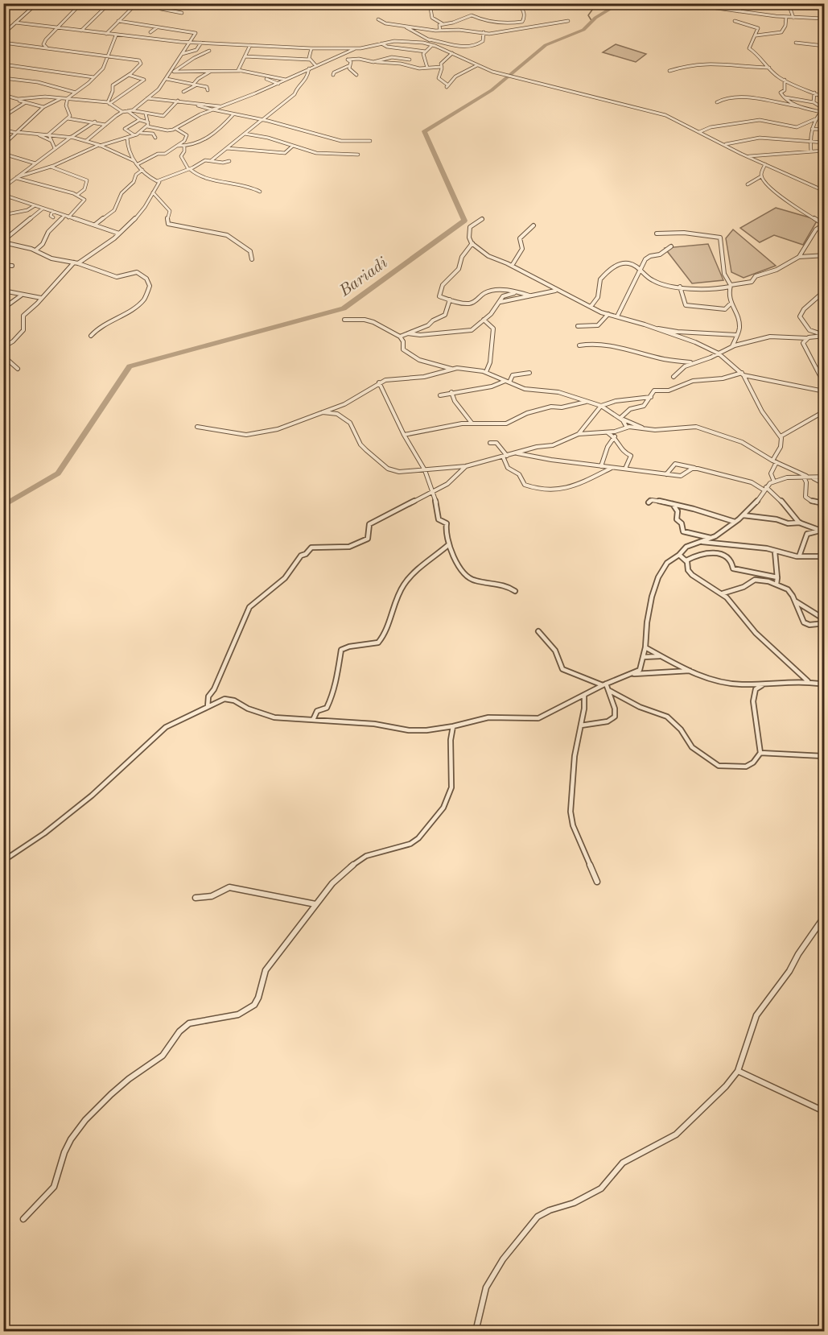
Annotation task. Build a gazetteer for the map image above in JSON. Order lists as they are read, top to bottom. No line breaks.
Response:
{"water":["Bariadi"]}
